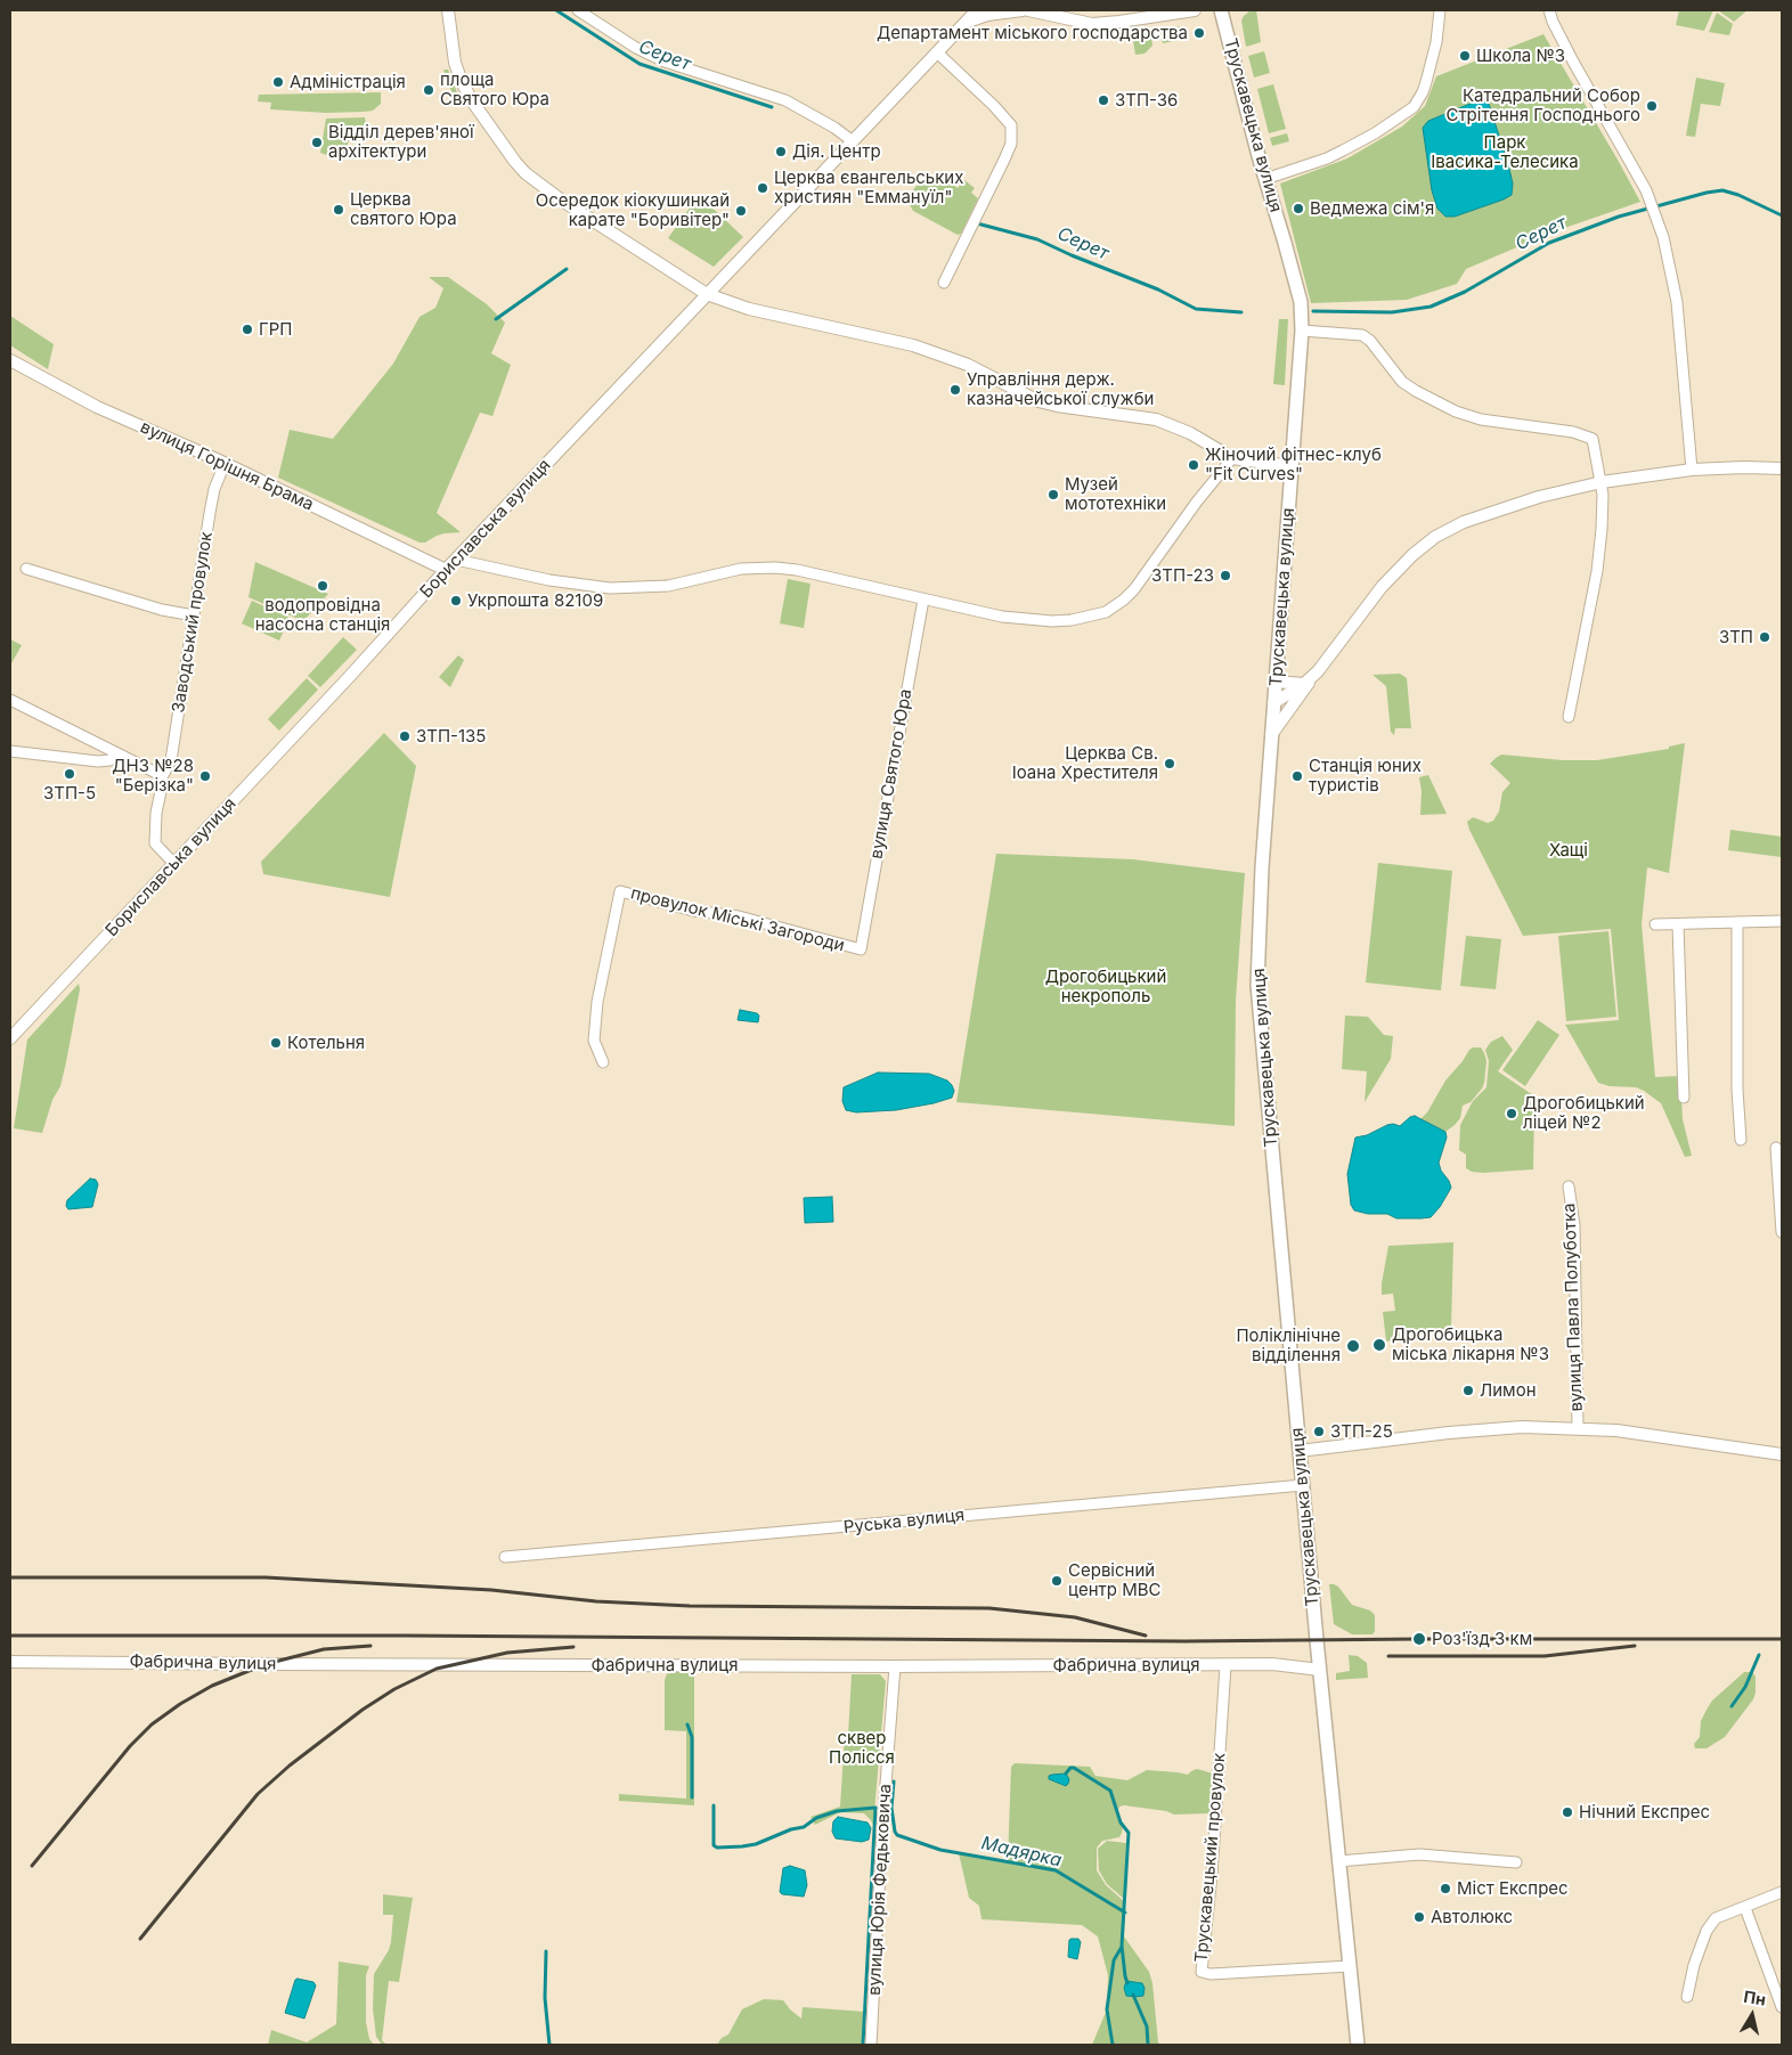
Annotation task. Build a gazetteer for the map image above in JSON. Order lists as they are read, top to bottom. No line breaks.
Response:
{"streets":{"main road":["Трускавецька вулиця"],"street":["вулиця Горішня Брама","Бориславська вулиця","Заводський провулок","вулиця Святого Юра","провулок Міські Загороди","вулиця Павла Полуботка","Руська вулиця","Фабрична вулиця","Трускавецький провулок","вулиця Юрія Федьковича"]},"crossings":[["Трускавецька вулиця","Руська вулиця"],["Трускавецька вулиця","Фабрична вулиця"],["Трускавецька вулиця","Трускавецький провулок"],["вулиця Горішня Брама","Бориславська вулиця"],["вулиця Горішня Брама","Заводський провулок"],["Бориславська вулиця","Заводський провулок"],["вулиця Святого Юра","провулок Міські Загороди"],["Фабрична вулиця","Трускавецький провулок"],["Фабрична вулиця","вулиця Юрія Федьковича"]],"water":["Серет","Мадярка"],"parks":["Парк Івасика-Телесика","Хащі","Дрогобицький некрополь","сквер Полісся"],"places":["Департамент міського господарства","Школа №3","Адміністрація","площа Святого Юра","ЗТП-36","Катедральний Собор Стрітення Господнього","Відділ дерев'яної архітектури","Дія. Центр","Церква євангельських християн \"Еммануїл\"","Ведмежа сім'я","Церква святого Юра","Осередок кіокушинкай карате \"Боривітер\"","ГРП","Управління держ. казначейської служби","Жіночий фітнес-клуб \"Fit Curves\"","Музей мототехніки","ЗТП-23","водопровідна насосна станція","Укрпошта 82109","ЗТП","ЗТП-135","Церква Св. Іоана Хрестителя","ЗТП-5","ДНЗ №28 \"Берізка\"","Станція юних туристів","Котельня","Дрогобицький ліцей №2","Дрогобицька міська лікарня №3","Поліклінічне відділення","Лимон","ЗТП-25","Сервісний центр МВС","Роз'їзд 3 км","Нічний Експрес","Міст Експрес","Автолюкс"],"north":"top"}
